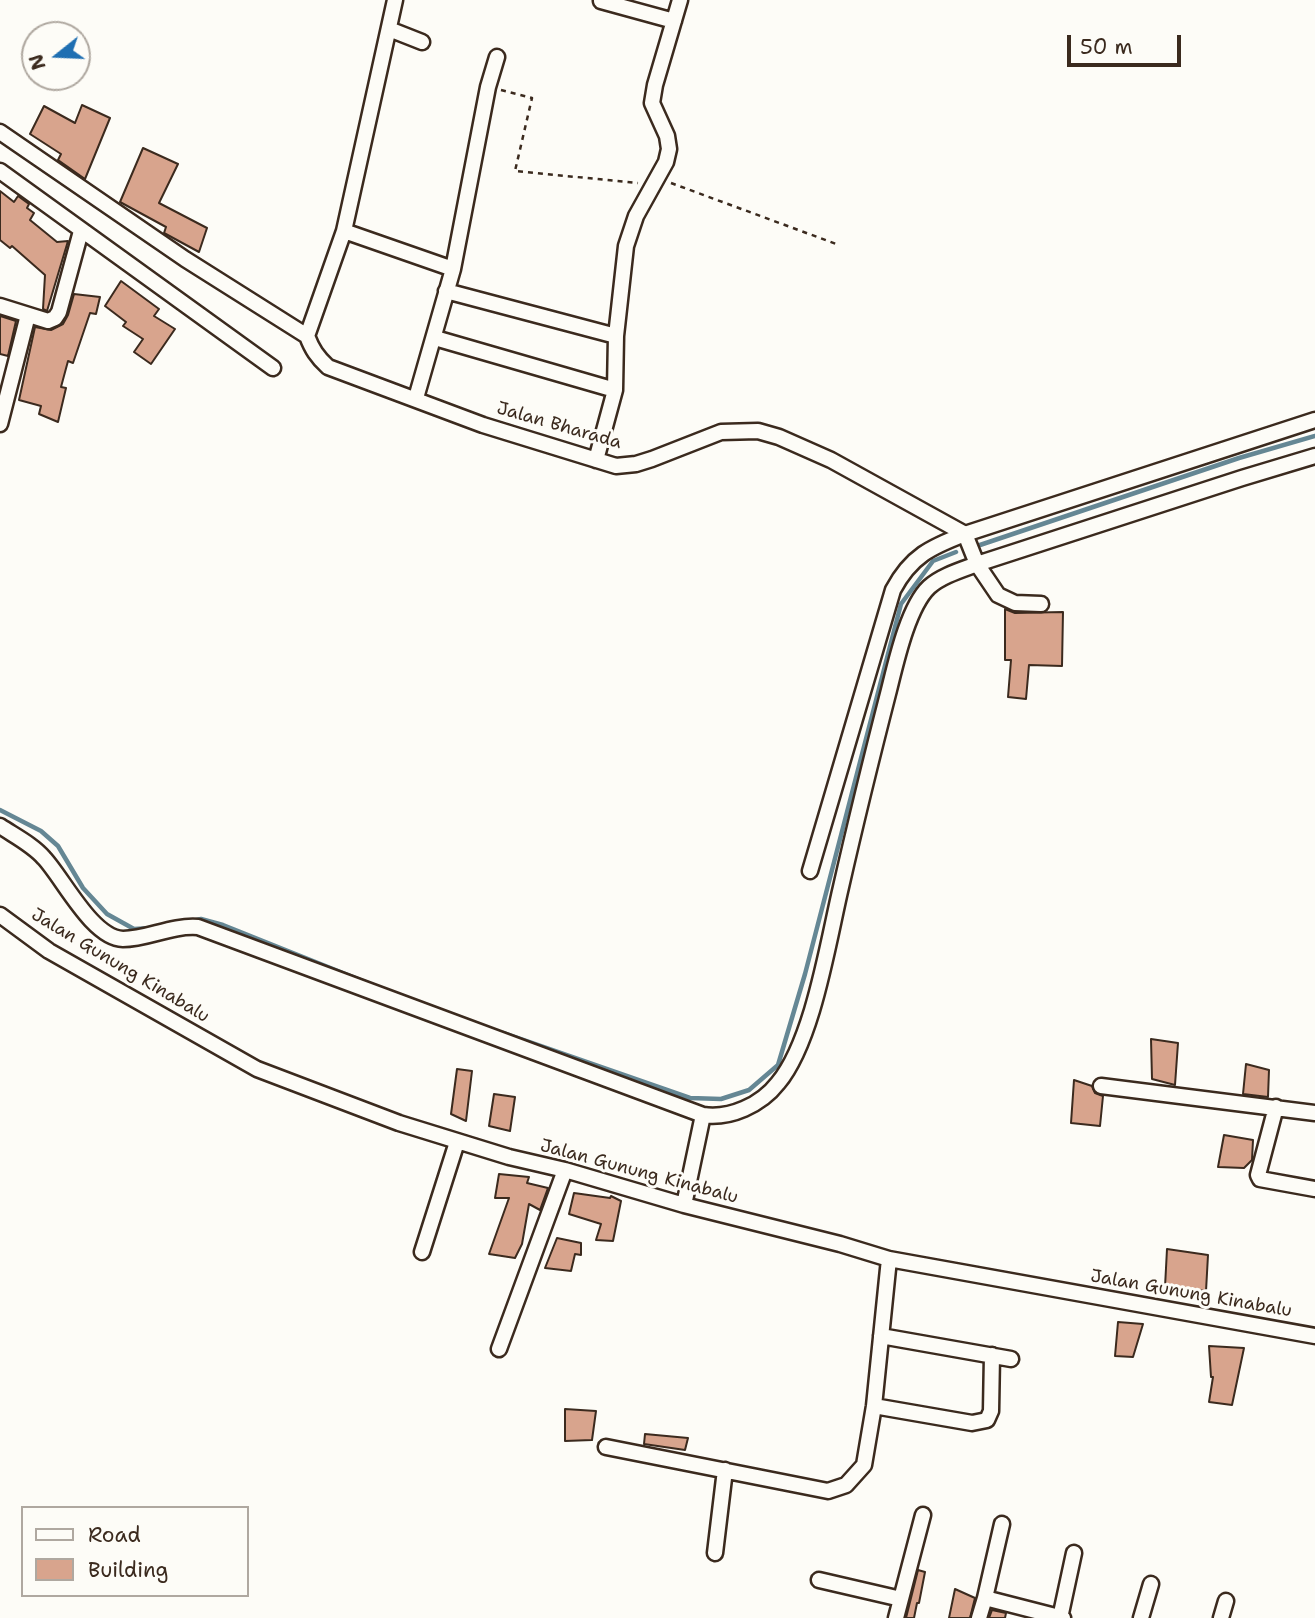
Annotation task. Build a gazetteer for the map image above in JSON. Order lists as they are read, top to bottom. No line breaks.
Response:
{"streets":{"street":["Jalan Bharada","Jalan Gunung Kinabalu"]},"legend":["Road","Building"],"scale_bar":"50 m","north":"left"}
